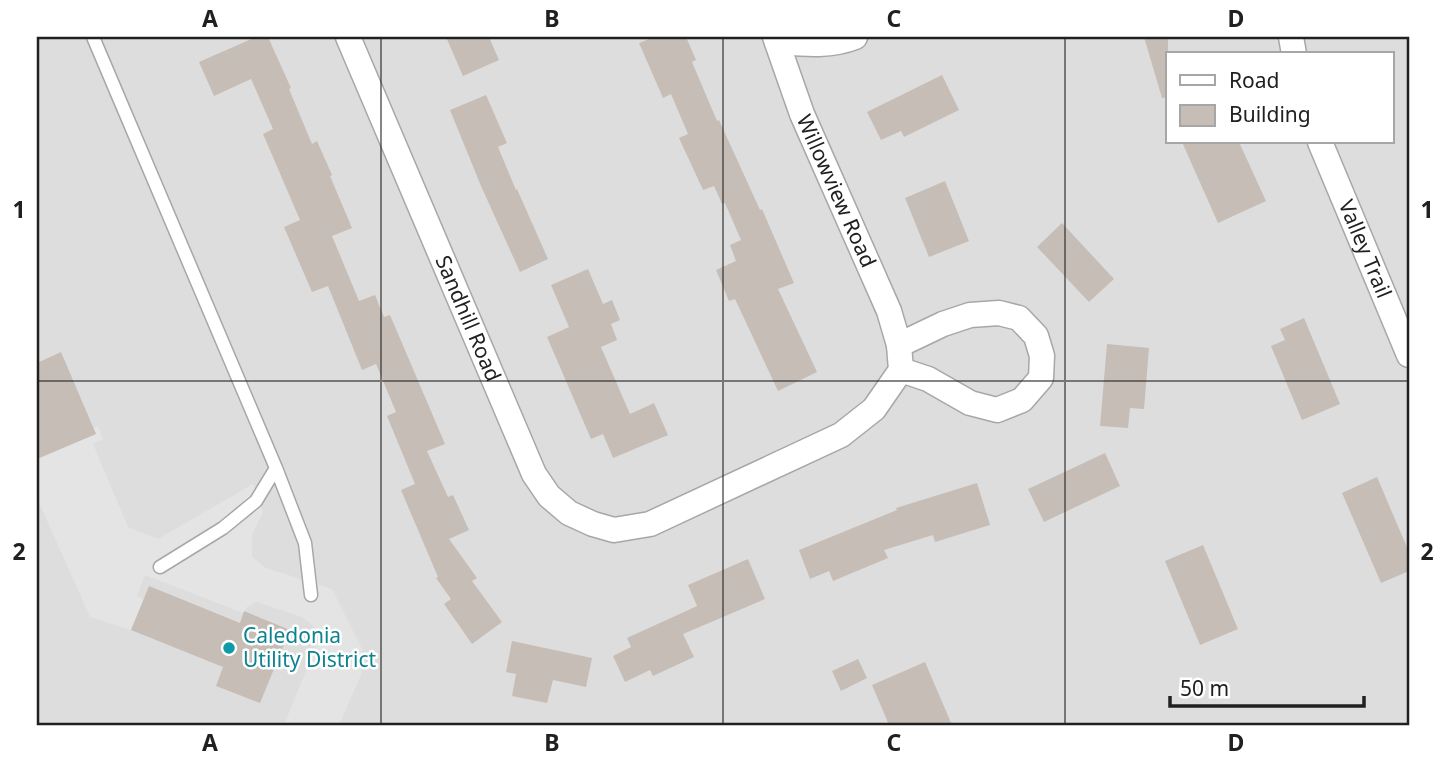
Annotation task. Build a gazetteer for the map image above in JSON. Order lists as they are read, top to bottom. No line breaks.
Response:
{"streets":{"street":["Willowview Road","Valley Trail","Sandhill Road"]},"crossings":[["Willowview Road","Sandhill Road"]],"places":["Caledonia Utility District"],"legend":["Road","Building"],"scale_bar":"50 m","grid":{"columns":["A","B","C","D"],"rows":["1","2"]}}
